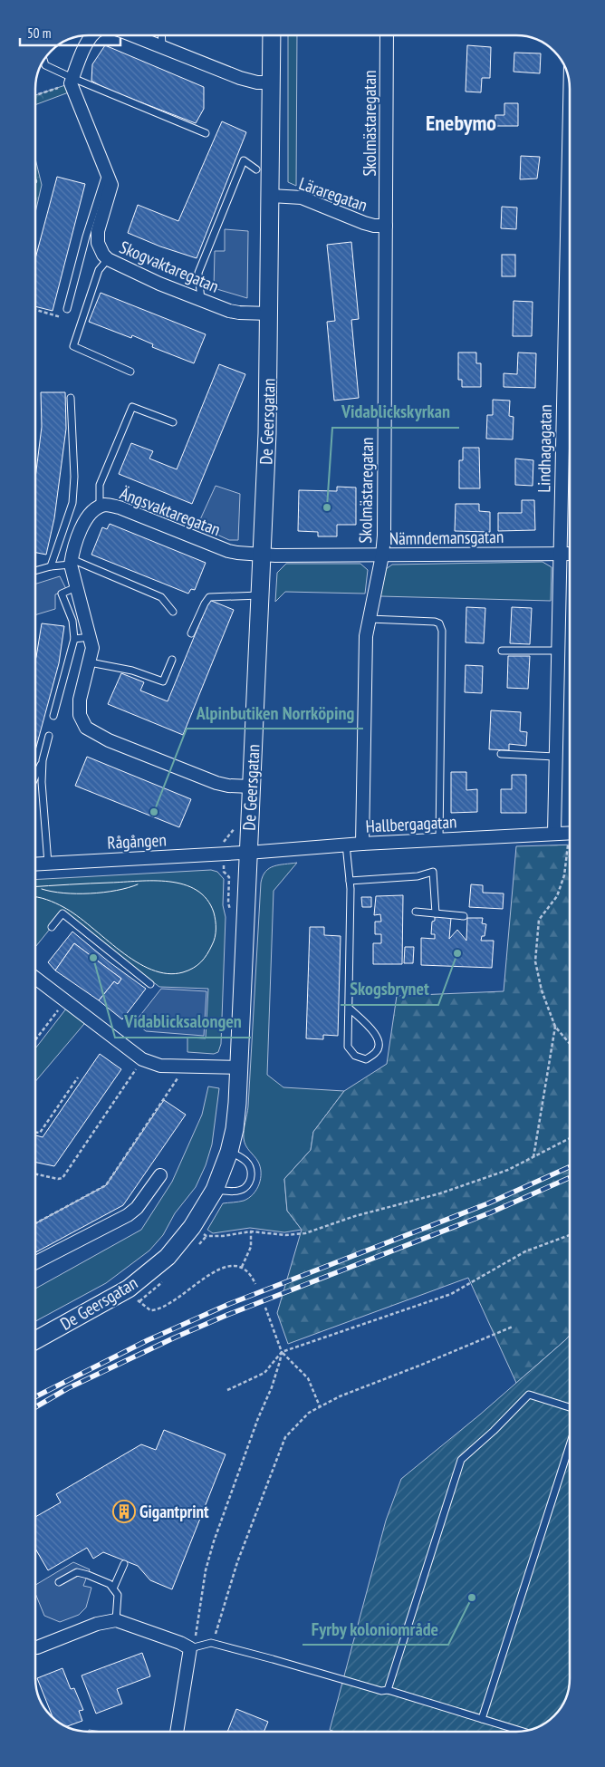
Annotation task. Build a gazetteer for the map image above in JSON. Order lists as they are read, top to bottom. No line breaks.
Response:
{"streets":{"main road":["De Geersgatan"],"street":["Skolmästaregatan","Läraregatan","Skogvaktaregatan","Lindhagagatan","Ängsvaktaregatan","Nämndemansgatan","Hallbergagatan","Rågången"]},"crossings":[["Skolmästaregatan","Läraregatan"],["Skolmästaregatan","Nämndemansgatan"],["Skolmästaregatan","Hallbergagatan"],["Läraregatan","De Geersgatan"],["Skogvaktaregatan","De Geersgatan"],["De Geersgatan","Ängsvaktaregatan"],["De Geersgatan","Nämndemansgatan"],["De Geersgatan","Hallbergagatan"],["De Geersgatan","Rågången"],["Lindhagagatan","Nämndemansgatan"],["Lindhagagatan","Hallbergagatan"],["Ängsvaktaregatan","Nämndemansgatan"],["Hallbergagatan","Rågången"]],"districts":["Enebymo"],"places":{"other":["Vidablickskyrkan","Alpinbutiken Norrköping","Skogsbrynet","Vidablicksalongen","Fyrby koloniområde"],"building":["Gigantprint"]},"scale_bar":"50 m"}
